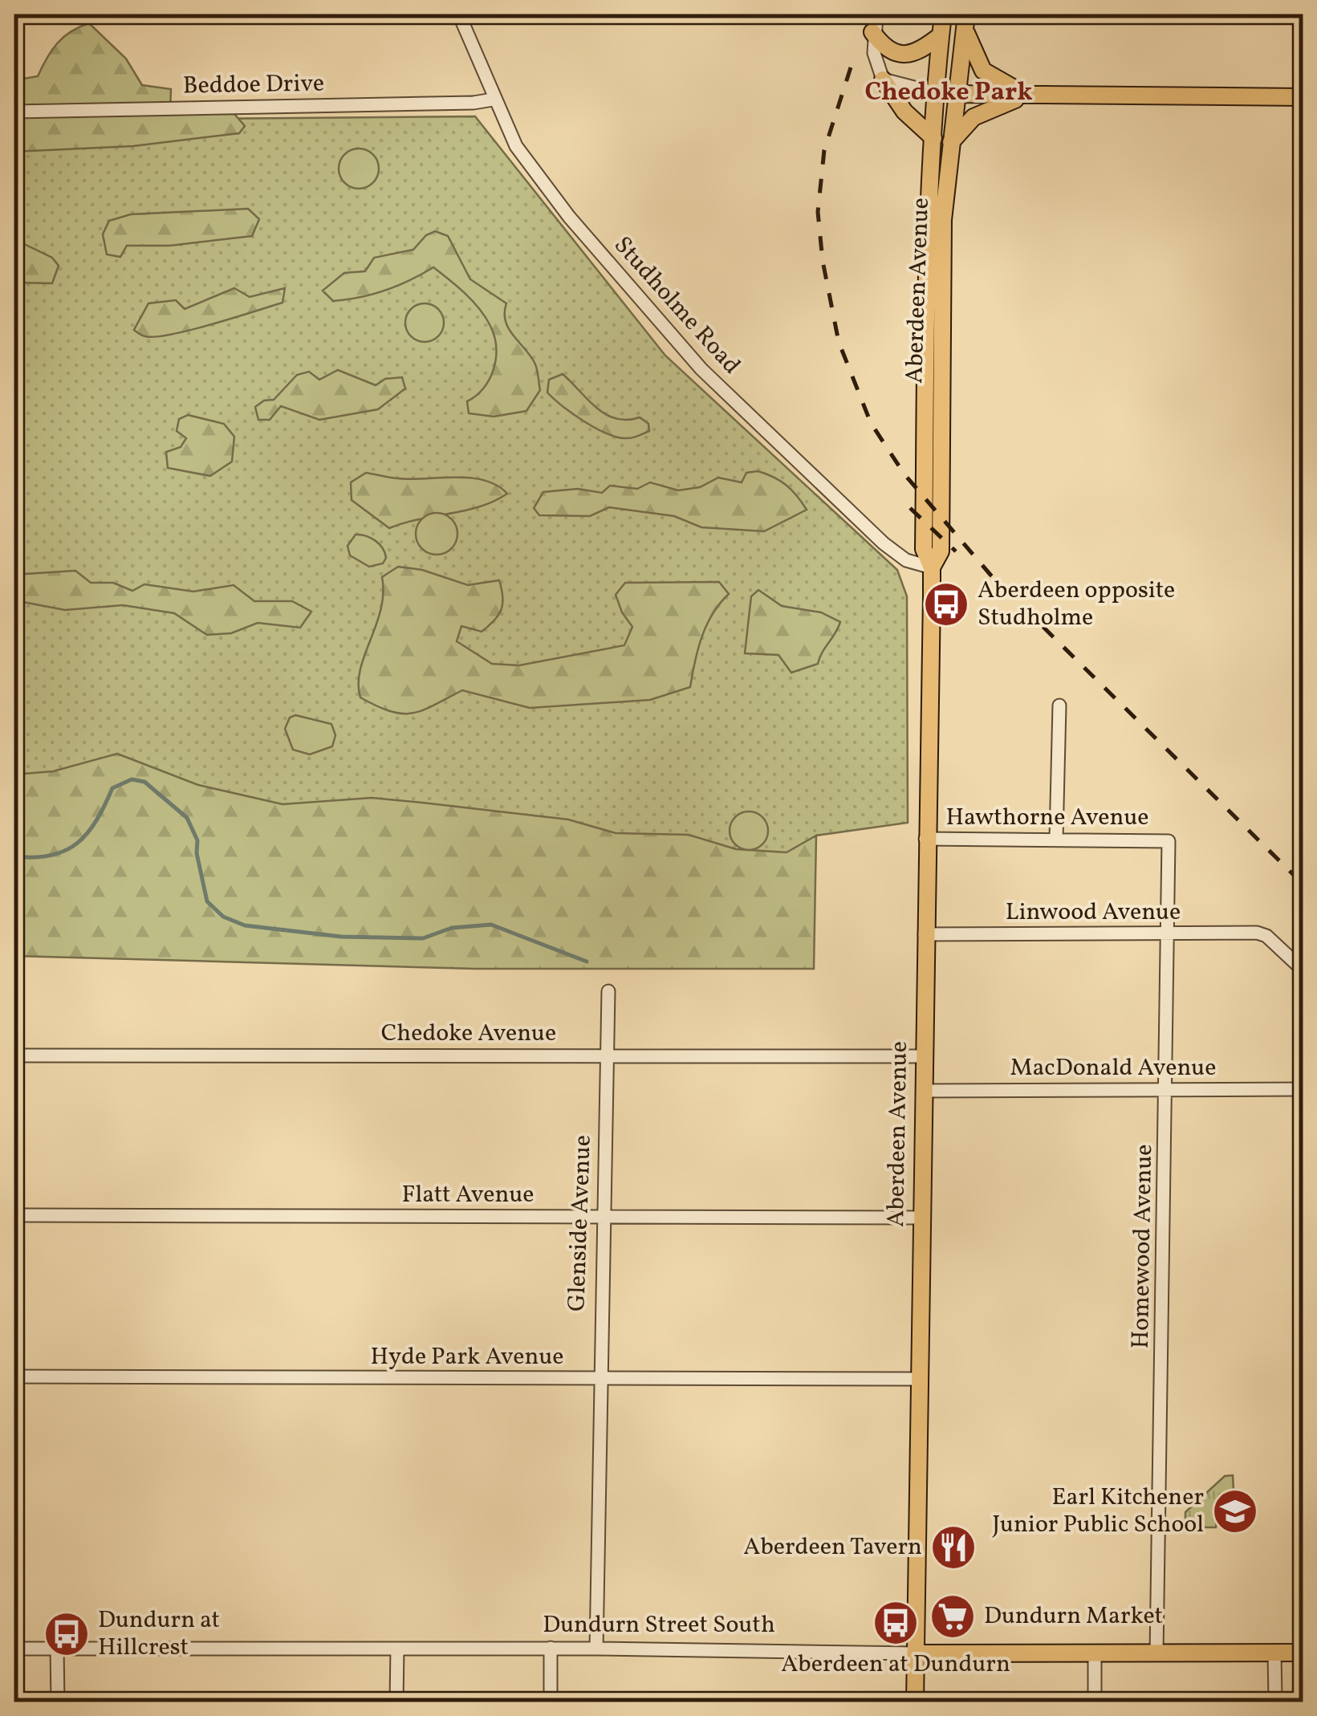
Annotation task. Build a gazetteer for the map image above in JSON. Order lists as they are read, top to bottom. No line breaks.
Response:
{"streets":{"main road":["Aberdeen Avenue","Dundurn Street South"],"street":["Beddoe Drive","Studholme Road","Hawthorne Avenue","Linwood Avenue","Chedoke Avenue","MacDonald Avenue","Flatt Avenue","Glenside Avenue","Homewood Avenue","Hyde Park Avenue"]},"crossings":[["Beddoe Drive","Studholme Road"],["Aberdeen Avenue","Studholme Road"],["Aberdeen Avenue","Hawthorne Avenue"],["Aberdeen Avenue","Linwood Avenue"],["Aberdeen Avenue","Chedoke Avenue"],["Aberdeen Avenue","MacDonald Avenue"],["Aberdeen Avenue","Flatt Avenue"],["Aberdeen Avenue","Hyde Park Avenue"],["Aberdeen Avenue","Dundurn Street South"],["Hawthorne Avenue","Homewood Avenue"],["Linwood Avenue","Homewood Avenue"],["Chedoke Avenue","Glenside Avenue"],["MacDonald Avenue","Homewood Avenue"],["Flatt Avenue","Glenside Avenue"],["Glenside Avenue","Hyde Park Avenue"],["Glenside Avenue","Dundurn Street South"],["Homewood Avenue","Dundurn Street South"]],"districts":["Chedoke Park"],"places":{"bus stop":["Aberdeen opposite Studholme","Aberdeen at Dundurn","Dundurn at Hillcrest"],"school or university":["Earl Kitchener Junior Public School"],"restaurant":["Aberdeen Tavern"],"supermarket":["Dundurn Market"]}}
